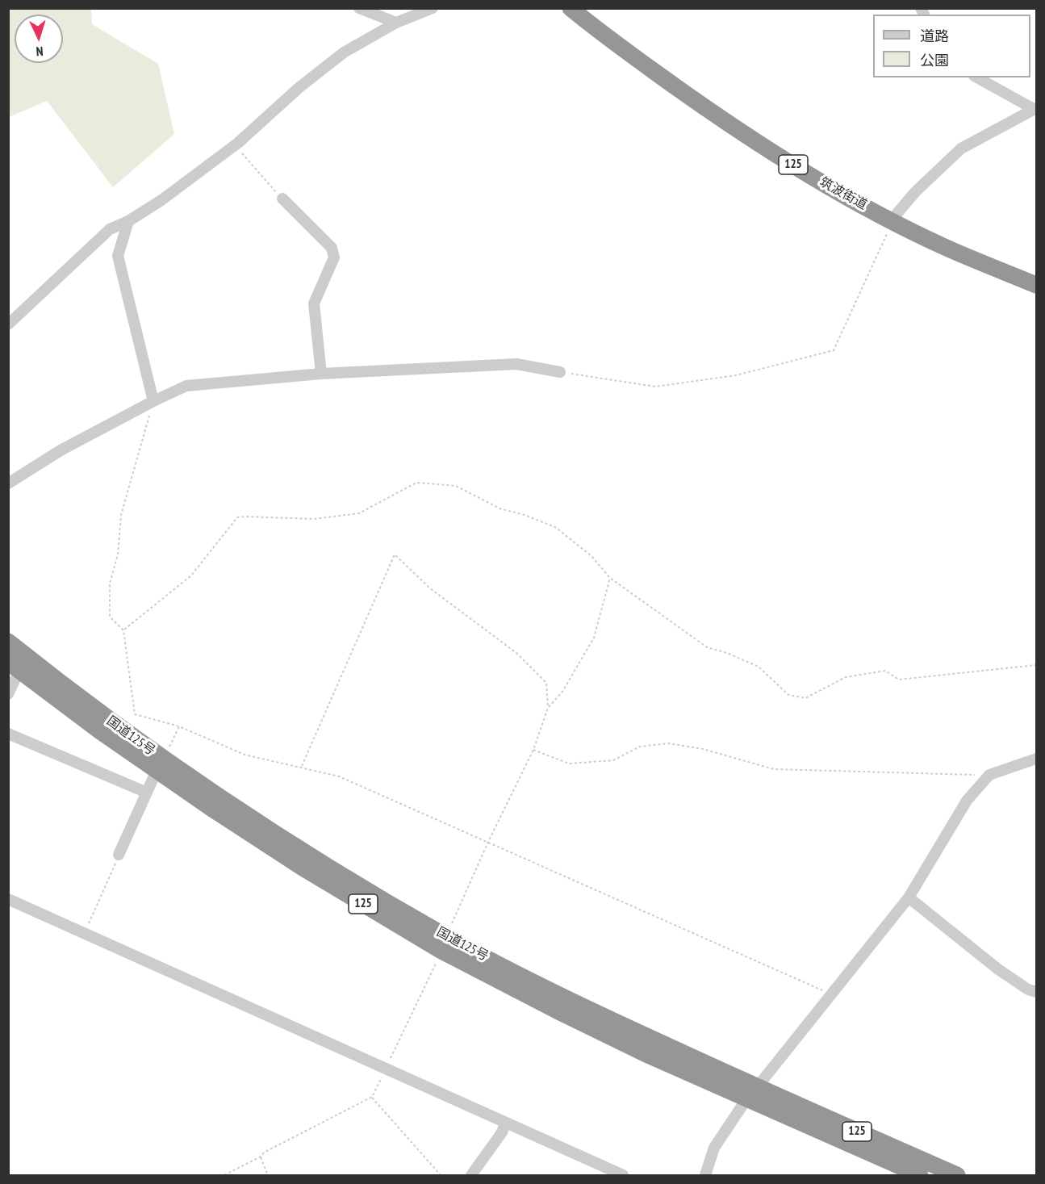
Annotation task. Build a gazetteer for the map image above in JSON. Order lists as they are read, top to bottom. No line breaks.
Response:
{"streets":{"highway":["125","筑波街道","国道125号"]},"legend":["道路","公園"],"north":"bottom"}
